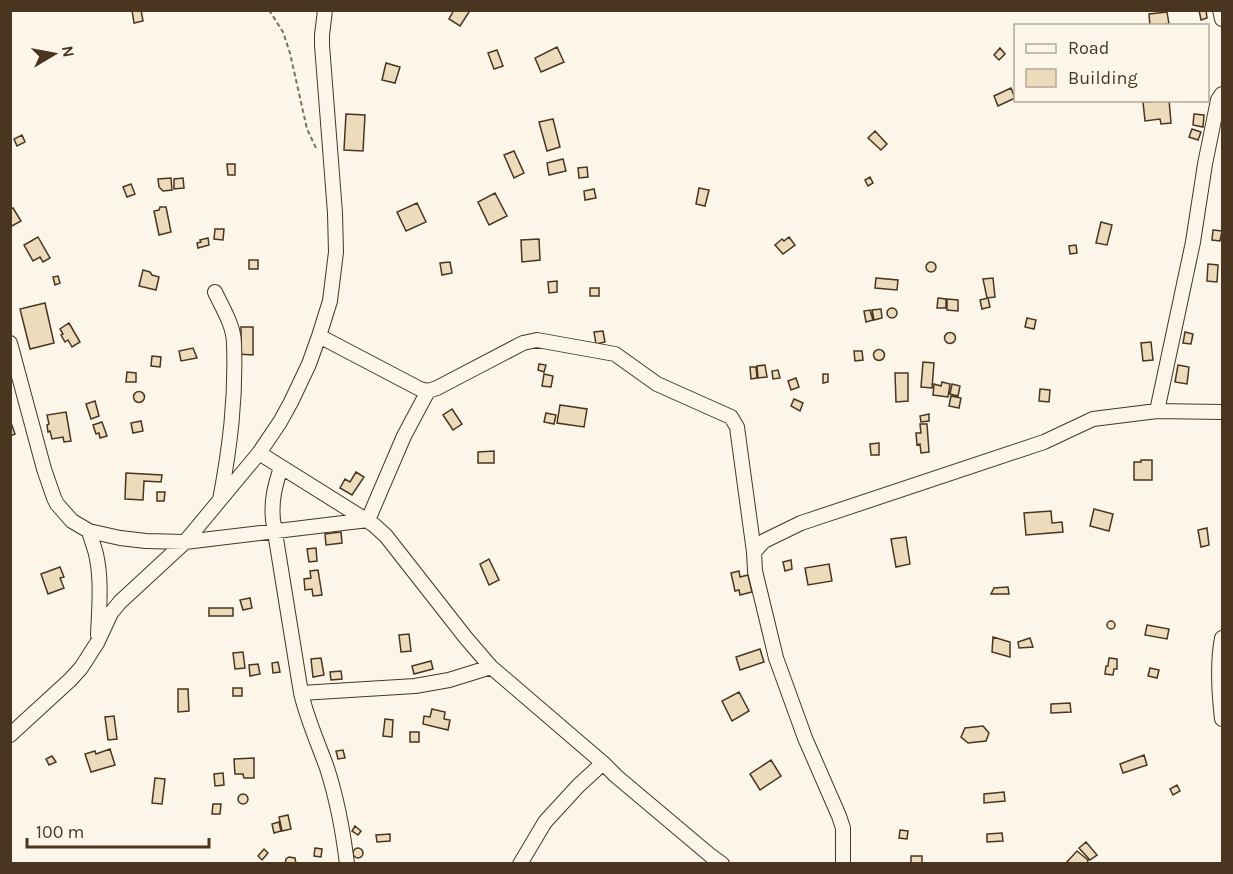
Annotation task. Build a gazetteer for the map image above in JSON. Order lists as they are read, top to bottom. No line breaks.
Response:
{"legend":["Road","Building"],"scale_bar":"100 m","north":"right"}
